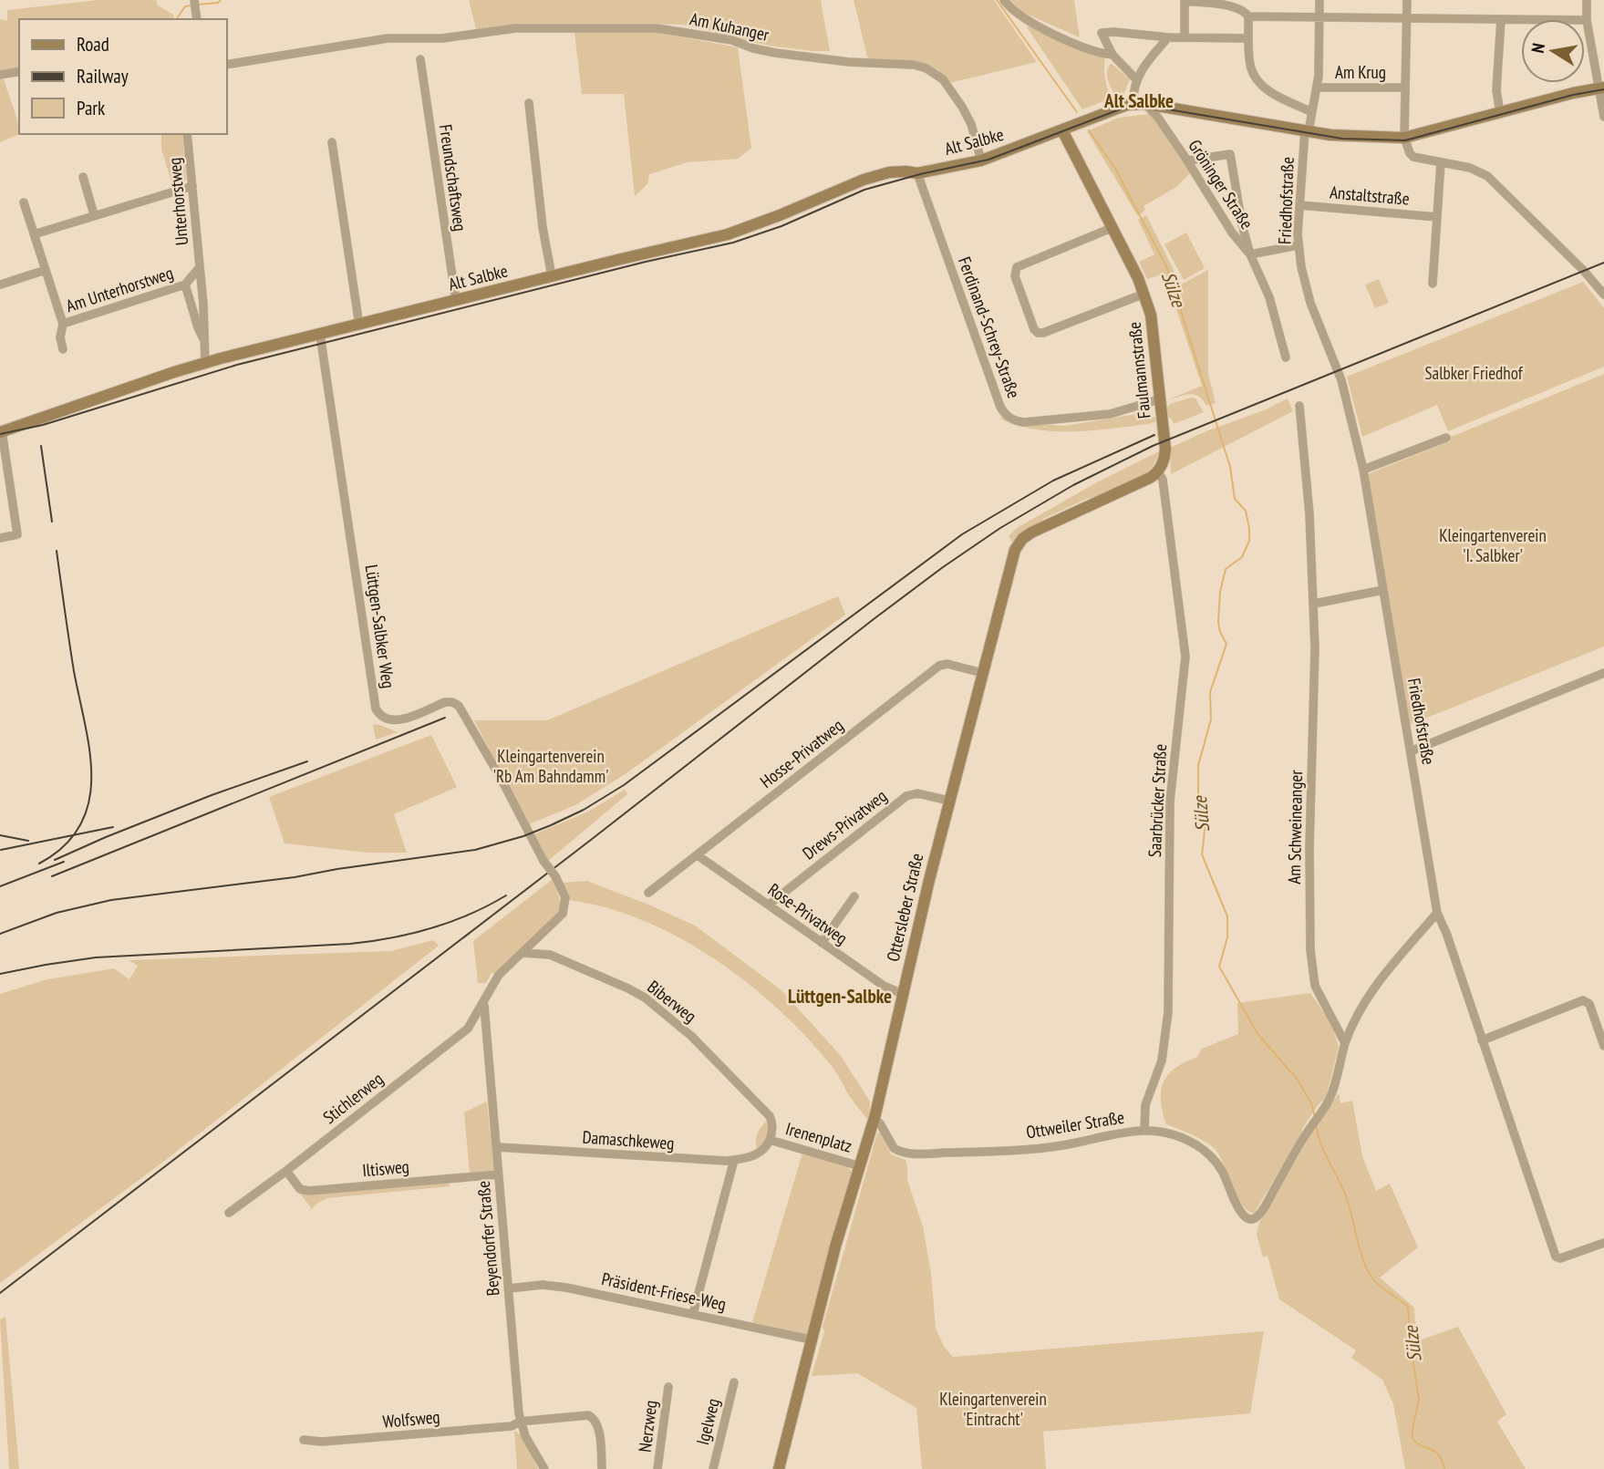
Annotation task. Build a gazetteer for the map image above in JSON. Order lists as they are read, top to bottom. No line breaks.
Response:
{"streets":{"main road":["Alt Salbke","Faulmannstraße","Ottersleber Straße"],"street":["Am Kuhanger","Am Krug","Freundschaftsweg","Gröninger Straße","Anstaltstraße","Friedhofstraße","Unterhorstweg","Am Unterhorstweg","Ferdinand-Schrey-Straße","Lüttgen-Salbker Weg","Hosse-Privatweg","Saarbrücker Straße","Drews-Privatweg","Am Schweineanger","Rose-Privatweg","Biberweg","Stichlerweg","Ottweiler Straße","Irenenplatz","Damaschkeweg","Iltisweg","Beyendorfer Straße","Präsident-Friese-Weg","Wolfsweg","Igelweg","Nerzweg"]},"crossings":[["Am Kuhanger","Alt Salbke"],["Am Krug","Friedhofstraße"],["Alt Salbke","Freundschaftsweg"],["Alt Salbke","Gröninger Straße"],["Alt Salbke","Friedhofstraße"],["Alt Salbke","Unterhorstweg"],["Alt Salbke","Ferdinand-Schrey-Straße"],["Alt Salbke","Faulmannstraße"],["Alt Salbke","Lüttgen-Salbker Weg"],["Anstaltstraße","Friedhofstraße"],["Unterhorstweg","Am Unterhorstweg"],["Ferdinand-Schrey-Straße","Faulmannstraße"],["Faulmannstraße","Saarbrücker Straße"],["Faulmannstraße","Ottersleber Straße"],["Lüttgen-Salbker Weg","Biberweg"],["Lüttgen-Salbker Weg","Stichlerweg"],["Lüttgen-Salbker Weg","Beyendorfer Straße"],["Hosse-Privatweg","Ottersleber Straße"],["Hosse-Privatweg","Rose-Privatweg"],["Saarbrücker Straße","Ottersleber Straße"],["Saarbrücker Straße","Ottweiler Straße"],["Drews-Privatweg","Ottersleber Straße"],["Drews-Privatweg","Rose-Privatweg"],["Am Schweineanger","Ottweiler Straße"],["Ottersleber Straße","Rose-Privatweg"],["Ottersleber Straße","Ottweiler Straße"],["Ottersleber Straße","Irenenplatz"],["Ottersleber Straße","Präsident-Friese-Weg"],["Biberweg","Irenenplatz"],["Stichlerweg","Iltisweg"],["Stichlerweg","Beyendorfer Straße"],["Irenenplatz","Damaschkeweg"],["Damaschkeweg","Beyendorfer Straße"],["Iltisweg","Beyendorfer Straße"],["Beyendorfer Straße","Präsident-Friese-Weg"],["Beyendorfer Straße","Wolfsweg"]],"districts":["Alt Salbke","Lüttgen-Salbke"],"water":["Sülze"],"parks":["Salbker Friedhof","Kleingartenverein 'I. Salbker'","Kleingartenverein 'Rb Am Bahndamm'","Kleingartenverein 'Eintracht'"],"legend":["Road","Railway","Park"],"north":"left"}
